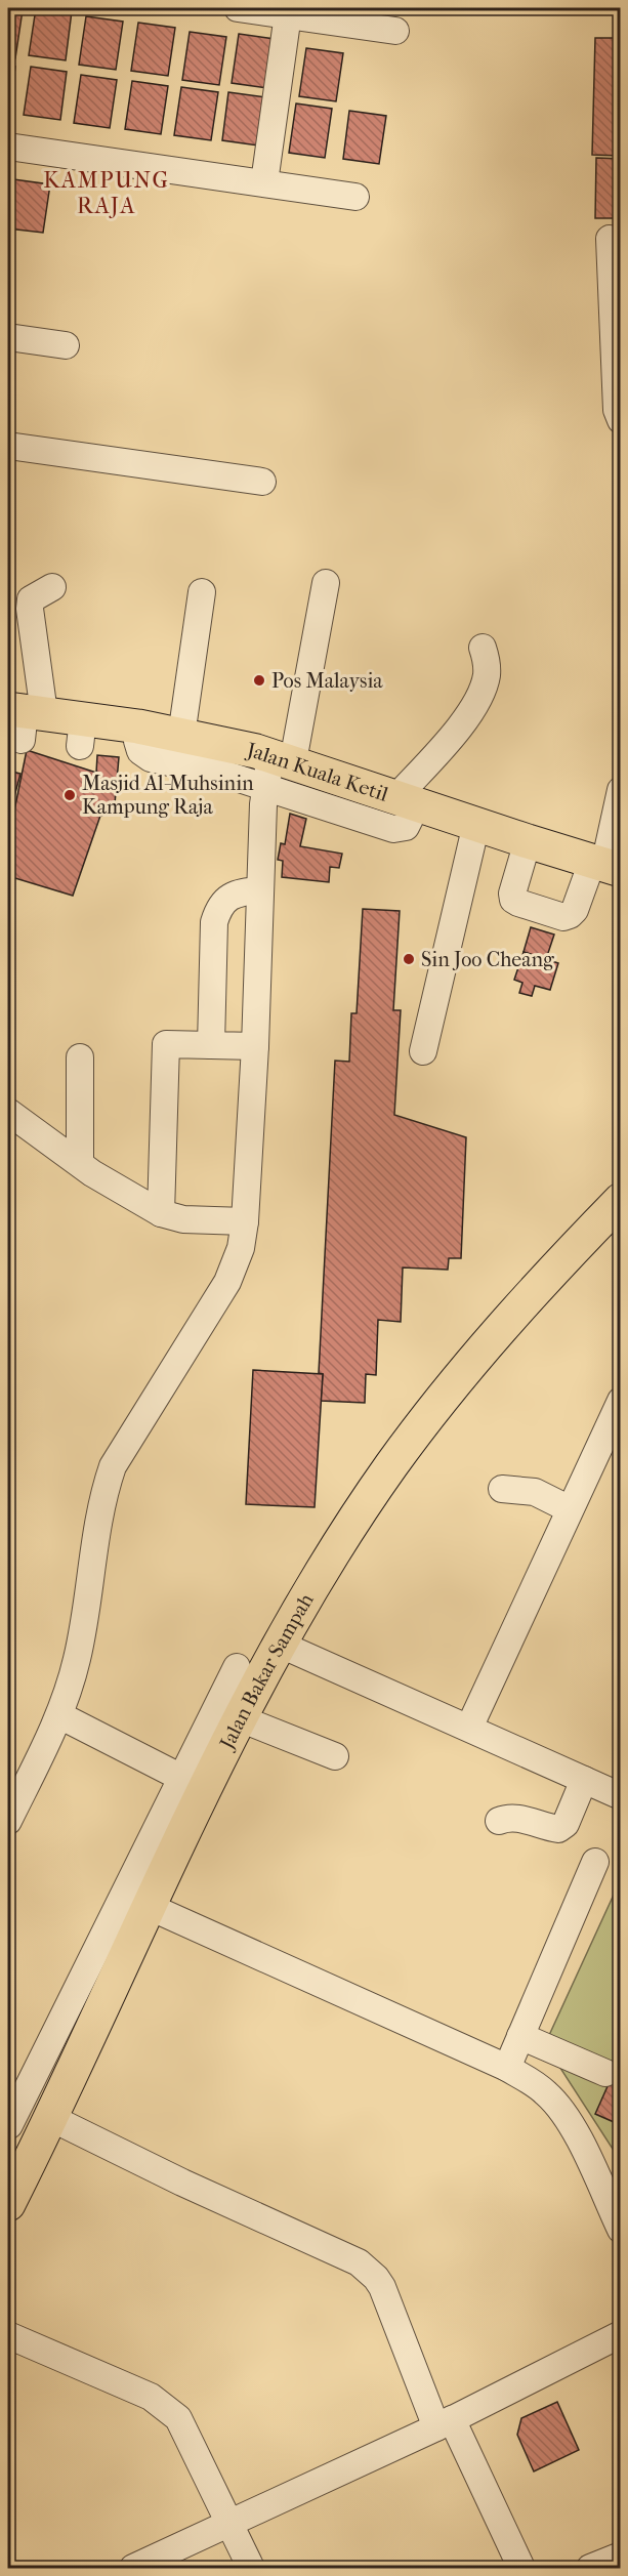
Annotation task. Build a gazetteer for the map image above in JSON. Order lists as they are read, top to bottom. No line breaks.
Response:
{"streets":{"main road":["Jalan Kuala Ketil","Jalan Bakar Sampah"]},"districts":["KAMPUNG RAJA"],"places":["Pos Malaysia","Masjid Al-Muhsinin Kampung Raja","Sin Joo Cheang"]}
